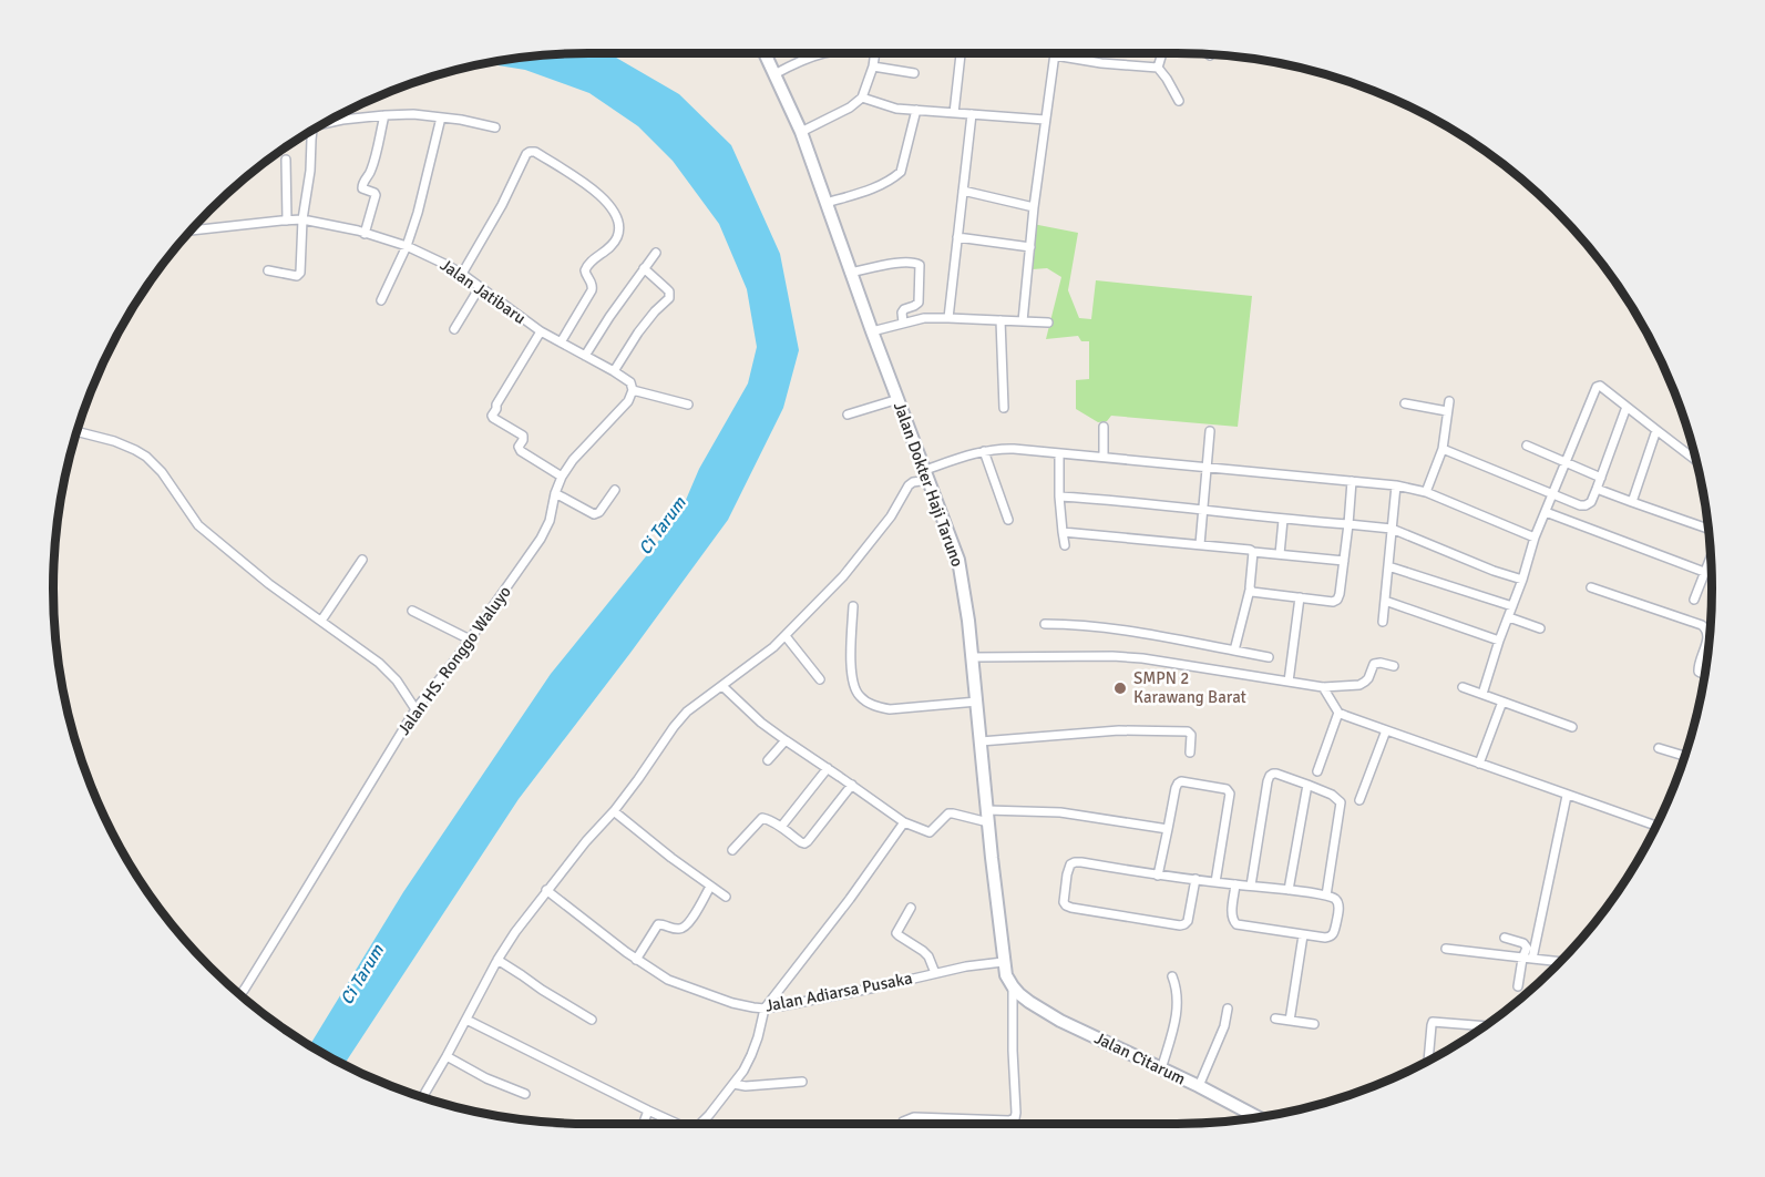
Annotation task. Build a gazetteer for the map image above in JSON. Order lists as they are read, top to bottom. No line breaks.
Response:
{"streets":{"street":["Jalan Jatibaru","Jalan Dokter Haji Taruno","Jalan HS. Ronggo Waluyo","Jalan Adiarsa Pusaka","Jalan Citarum"]},"crossings":[["Jalan Jatibaru","Jalan HS. Ronggo Waluyo"],["Jalan Dokter Haji Taruno","Jalan Adiarsa Pusaka"],["Jalan Dokter Haji Taruno","Jalan Citarum"]],"water":["Ci Tarum"],"places":["SMPN 2 Karawang Barat"]}
